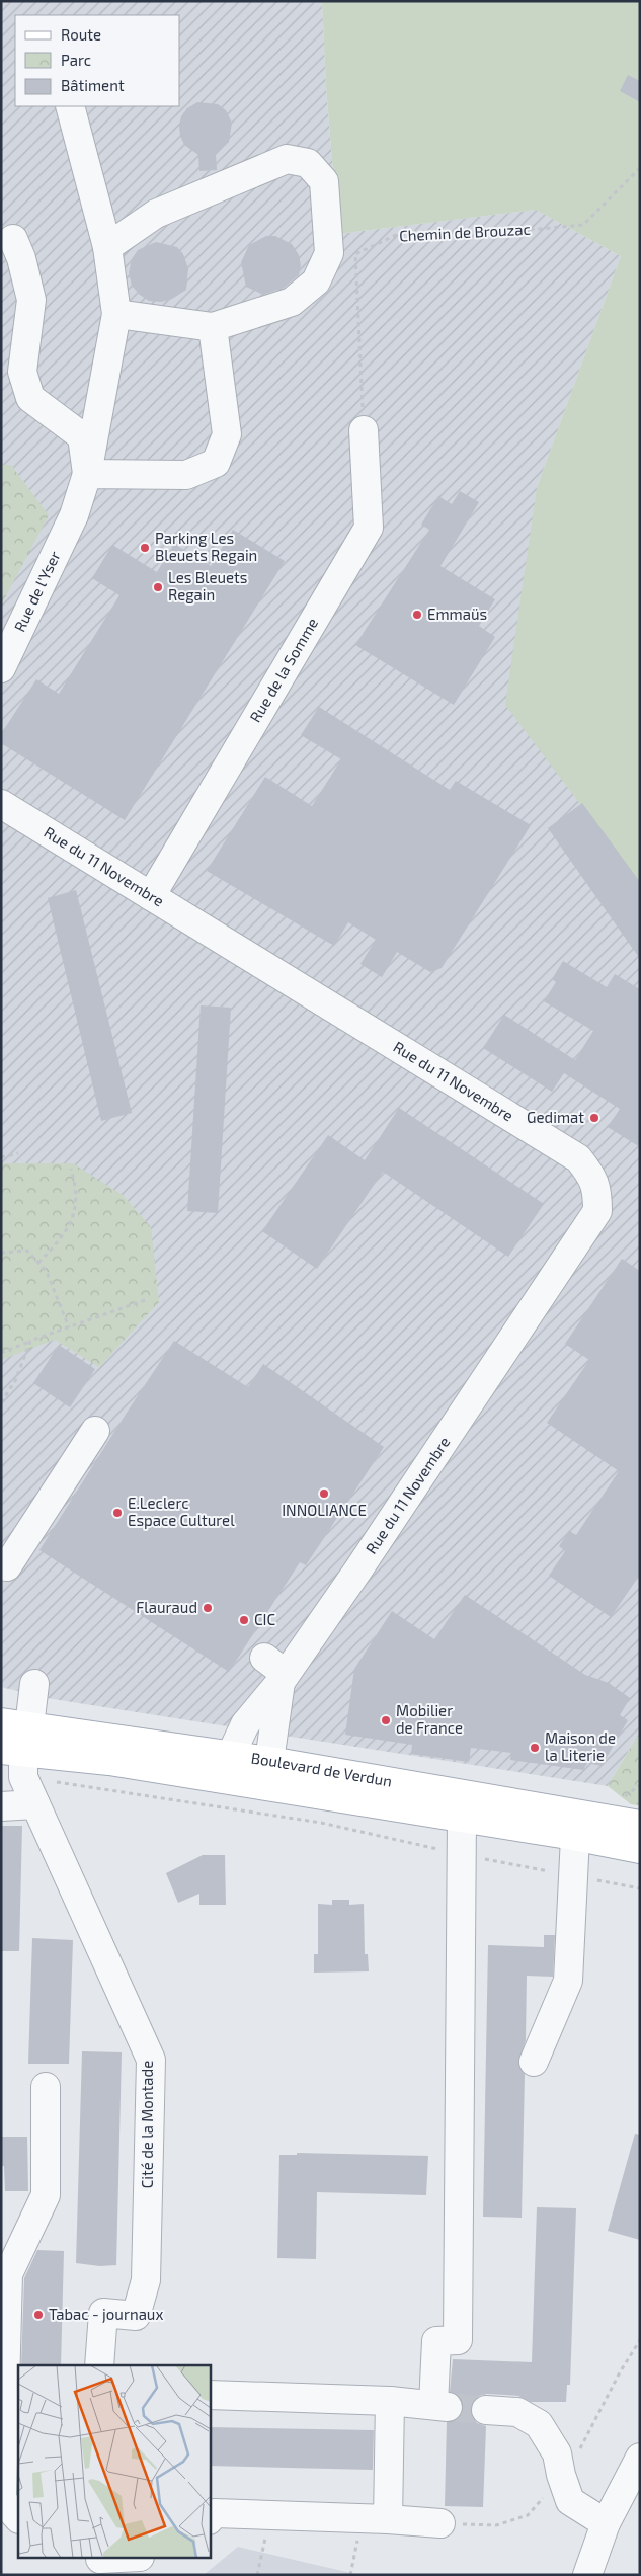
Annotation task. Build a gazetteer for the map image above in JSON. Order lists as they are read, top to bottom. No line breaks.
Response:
{"streets":{"main road":["Boulevard de Verdun"],"street":["Rue de l'Yser","Rue de la Somme","Rue du 11 Novembre","Cité de la Montade"],"path":["Chemin de Brouzac"]},"crossings":[["Chemin de Brouzac","Rue de la Somme"],["Rue de la Somme","Rue du 11 Novembre"],["Rue du 11 Novembre","Boulevard de Verdun"],["Boulevard de Verdun","Cité de la Montade"]],"places":["Parking Les Bleuets Regain","Les Bleuets Regain","Emmaüs","Gedimat","INNOLIANCE","E.Leclerc Espace Culturel","Flauraud","CIC","Mobilier de France","Maison de la Literie","Tabac - journaux"],"legend":["Route","Parc","Bâtiment"]}
